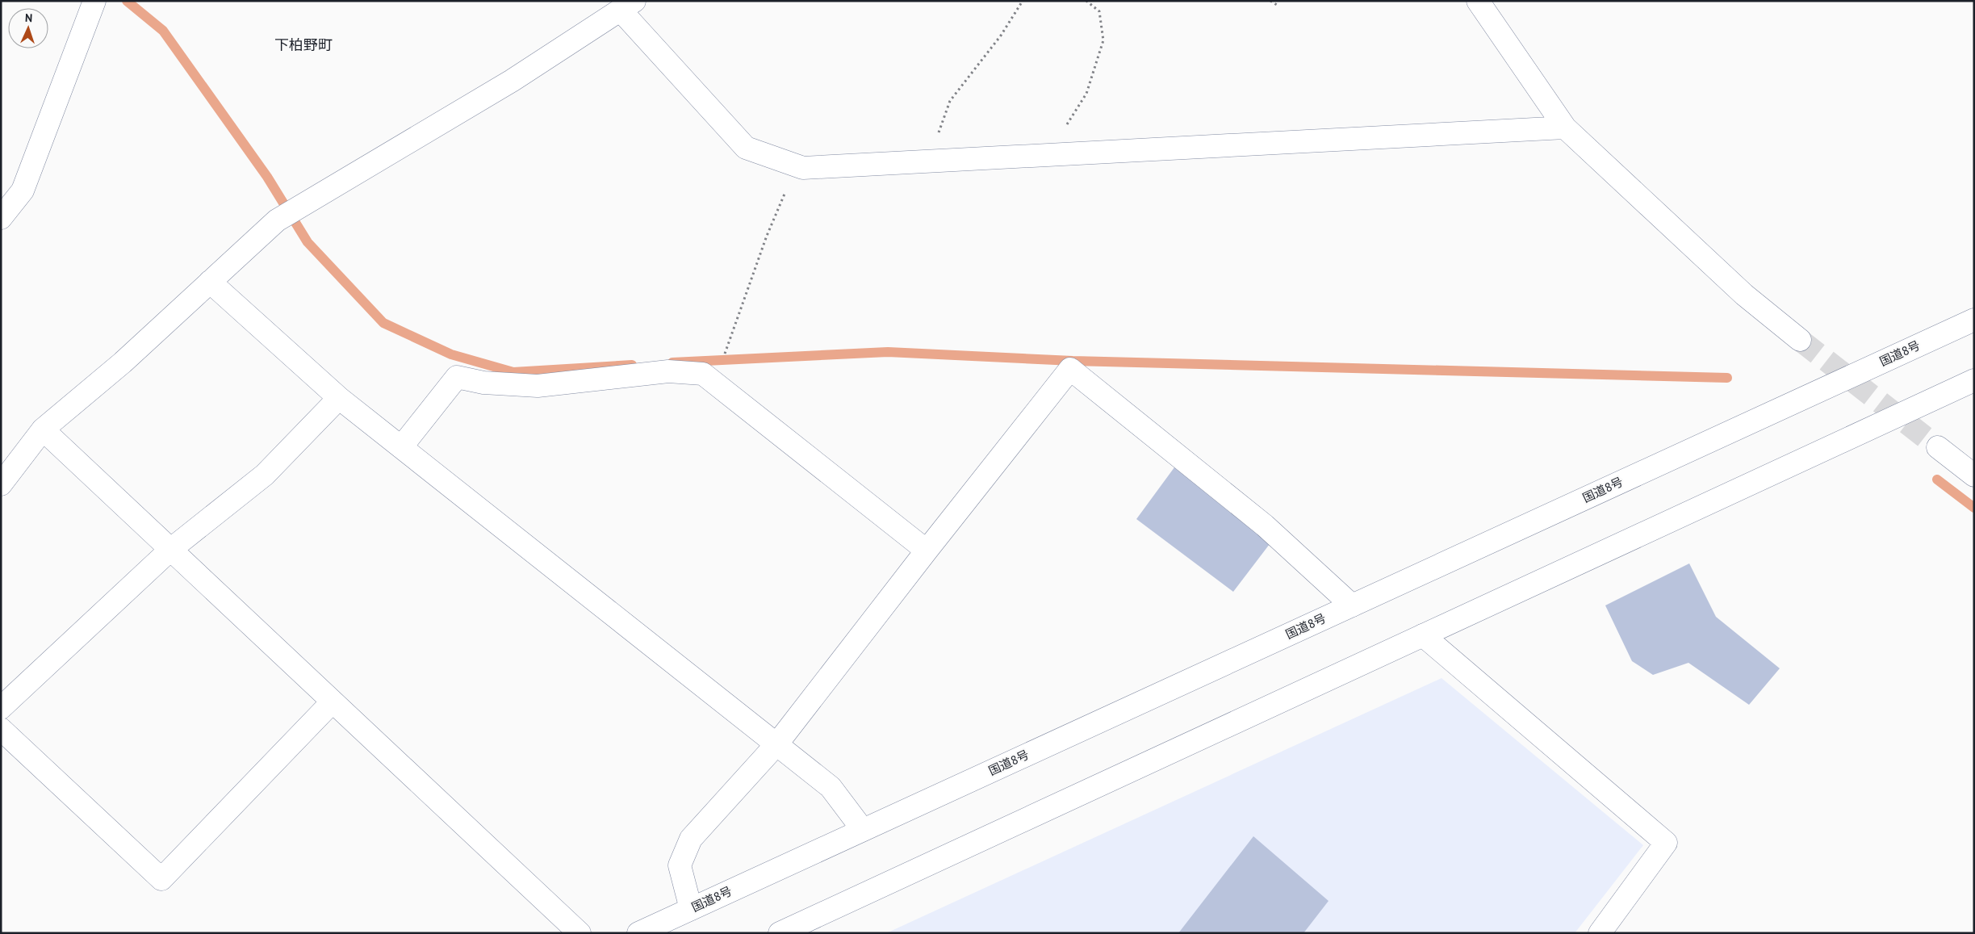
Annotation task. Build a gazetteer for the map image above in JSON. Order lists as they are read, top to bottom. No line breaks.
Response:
{"streets":{"main road":["国道8号"]},"districts":["下柏野町"],"north":"top"}
